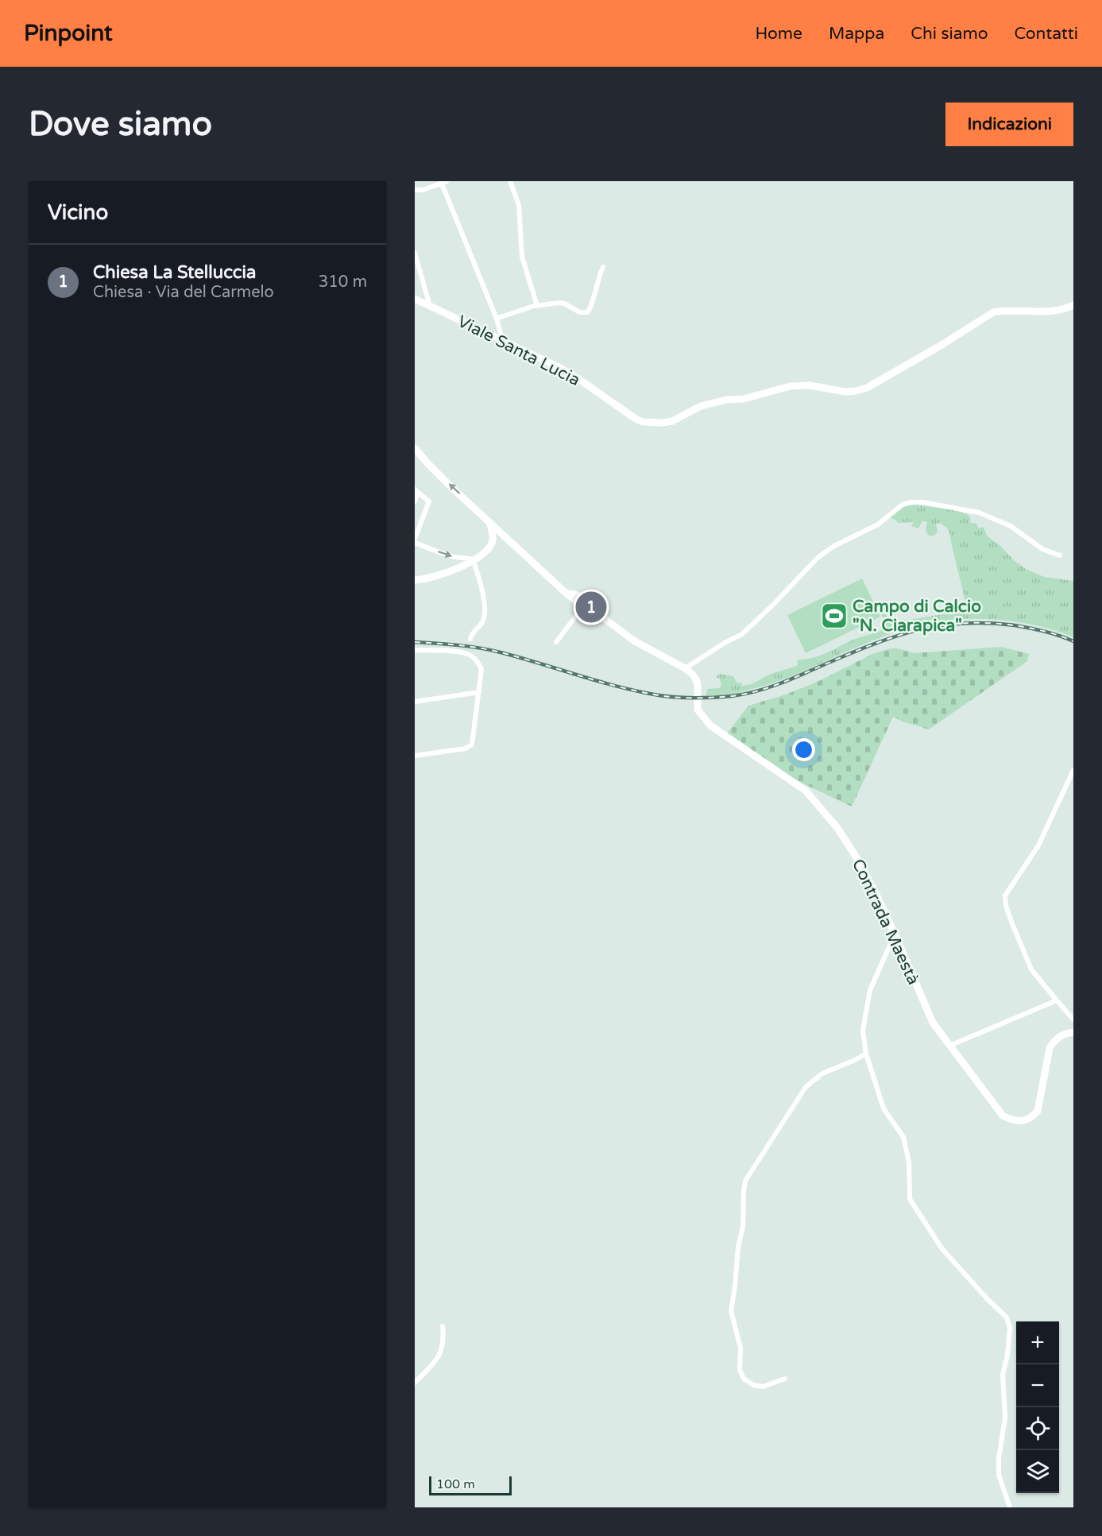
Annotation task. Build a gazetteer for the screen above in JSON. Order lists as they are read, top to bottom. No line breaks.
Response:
{"streets":{"street":["Viale Santa Lucia","Contrada Maestà"]},"places":{"sports":["Campo di Calcio \"N. Ciarapica\""]},"scale_bar":"100 m","page":{"header":"Pinpoint","nav":["Home","Mappa","Chi siamo","Contatti"],"buttons":"Indicazioni","title":"Dove siamo","heading":"Vicino","list":[{"mark":"1","name":"Chiesa La Stelluccia","note":"Chiesa · Via del Carmelo","value":"310 m"}],"pins":"1","map_buttons":["+","−"],"scale":"100 m"}}
